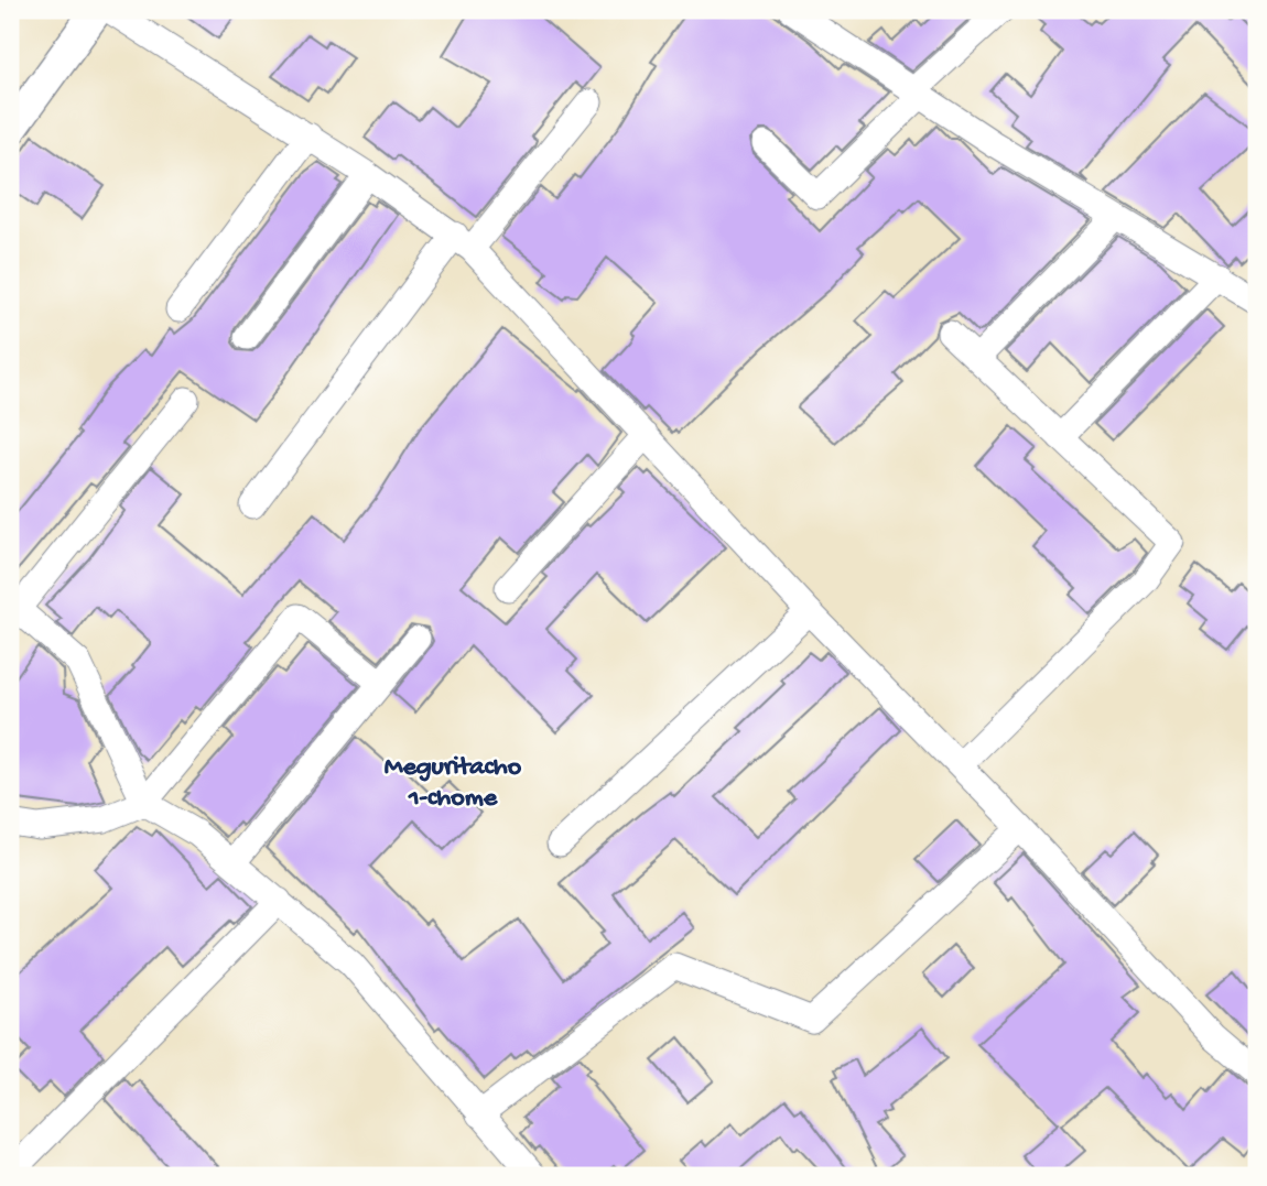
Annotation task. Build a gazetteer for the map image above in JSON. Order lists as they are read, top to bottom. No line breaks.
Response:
{"districts":["Meguritacho 1-chome"]}
